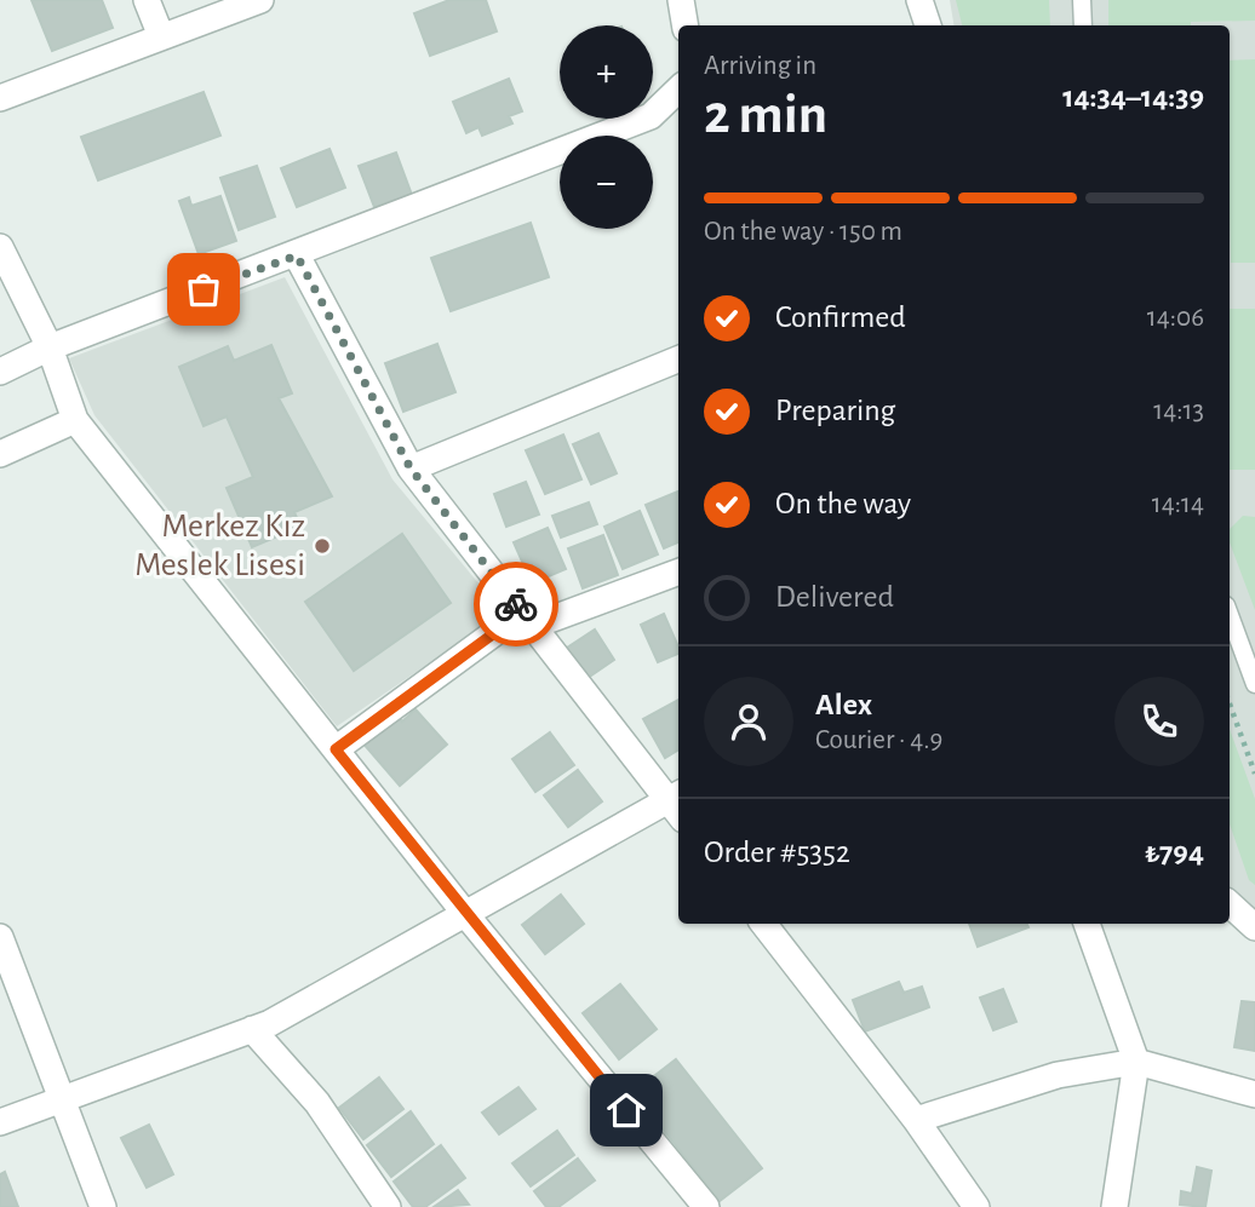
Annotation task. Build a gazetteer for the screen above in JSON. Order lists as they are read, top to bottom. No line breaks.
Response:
{"places":["Merkez Kız Meslek Lisesi"],"page":{"map_buttons":["+","−"],"heading":["2 min","Arriving in","14:34–14:39"],"panel":["Alex","Courier · 4.9","Order #5352","₺794"],"bar":"On the way · 150 m","list":[["Confirmed","14:06"],["Preparing","14:13"],["On the way","14:14"],"Delivered"]}}
